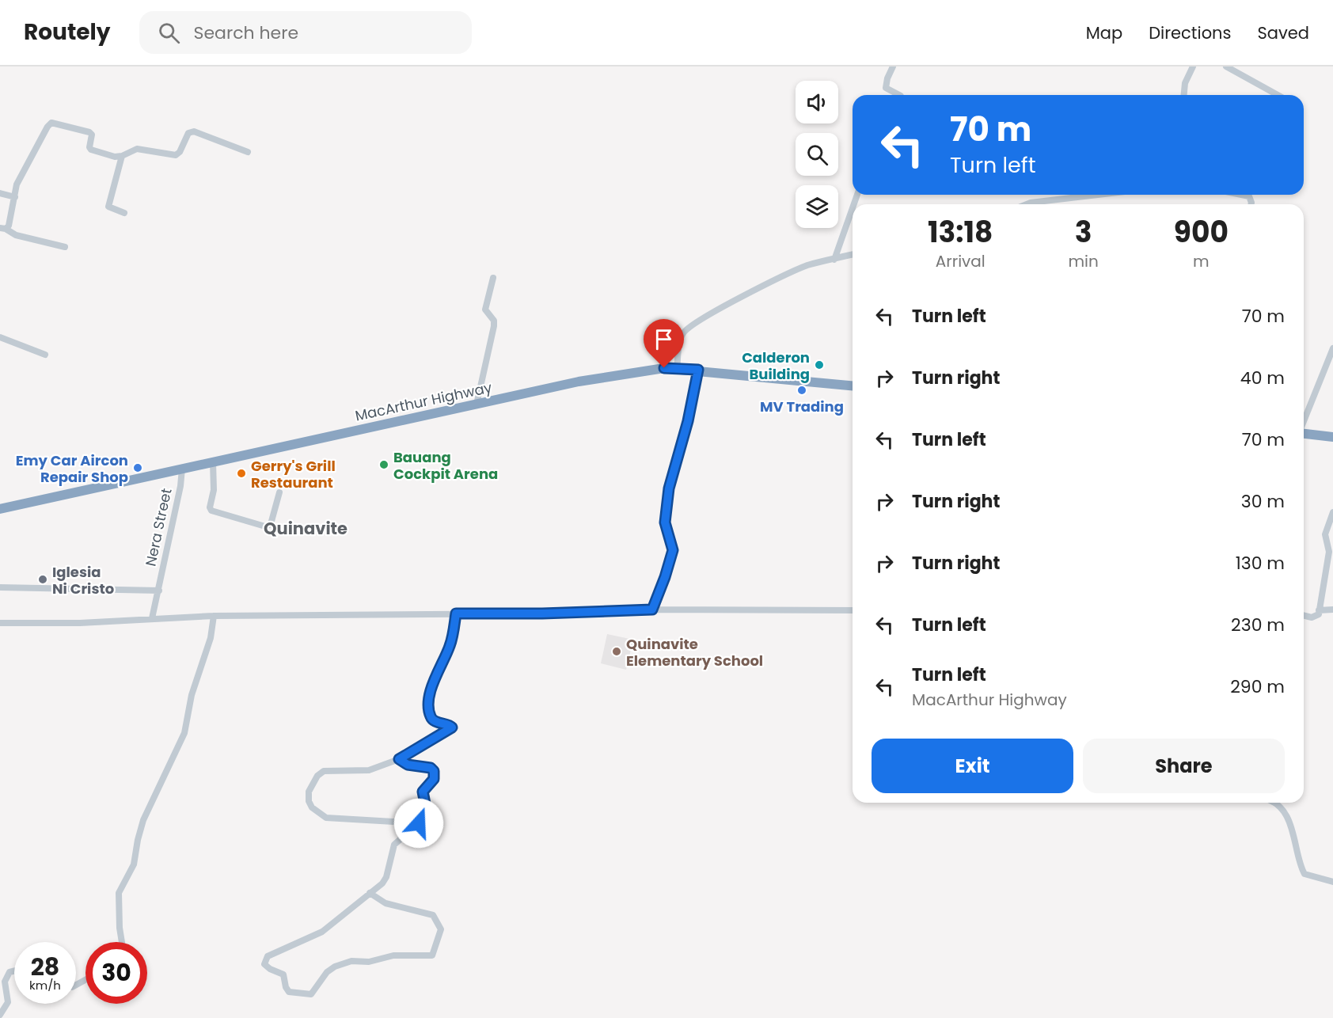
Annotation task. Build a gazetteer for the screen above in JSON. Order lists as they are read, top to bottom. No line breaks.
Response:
{"streets":{"highway":["MacArthur Highway"],"street":["Nera Street"]},"crossings":[["MacArthur Highway","Nera Street"]],"districts":["Quinavite"],"places":["Calderon Building","MV Trading","Bauang Cockpit Arena","Emy Car Aircon Repair Shop","Gerry's Grill Restaurant","Iglesia Ni Cristo","Quinavite Elementary School"],"page":{"header":"Routely","search":"Search here","nav":["Map","Directions","Saved"],"turn":["70 m","Turn left"],"eta":["13:18","Arrival","3","min","900","m"],"list":[{"name":"Turn left","value":"70 m"},{"name":"Turn right","value":"40 m"},{"name":"Turn left","value":"70 m"},{"name":"Turn right","value":"30 m"},{"name":"Turn right","value":"130 m"},{"name":"Turn left","value":"230 m"},{"name":"Turn left","note":"MacArthur Highway","value":"290 m"}],"buttons":["Exit","Share"],"speed":"28 km/h","limit":"30"}}
